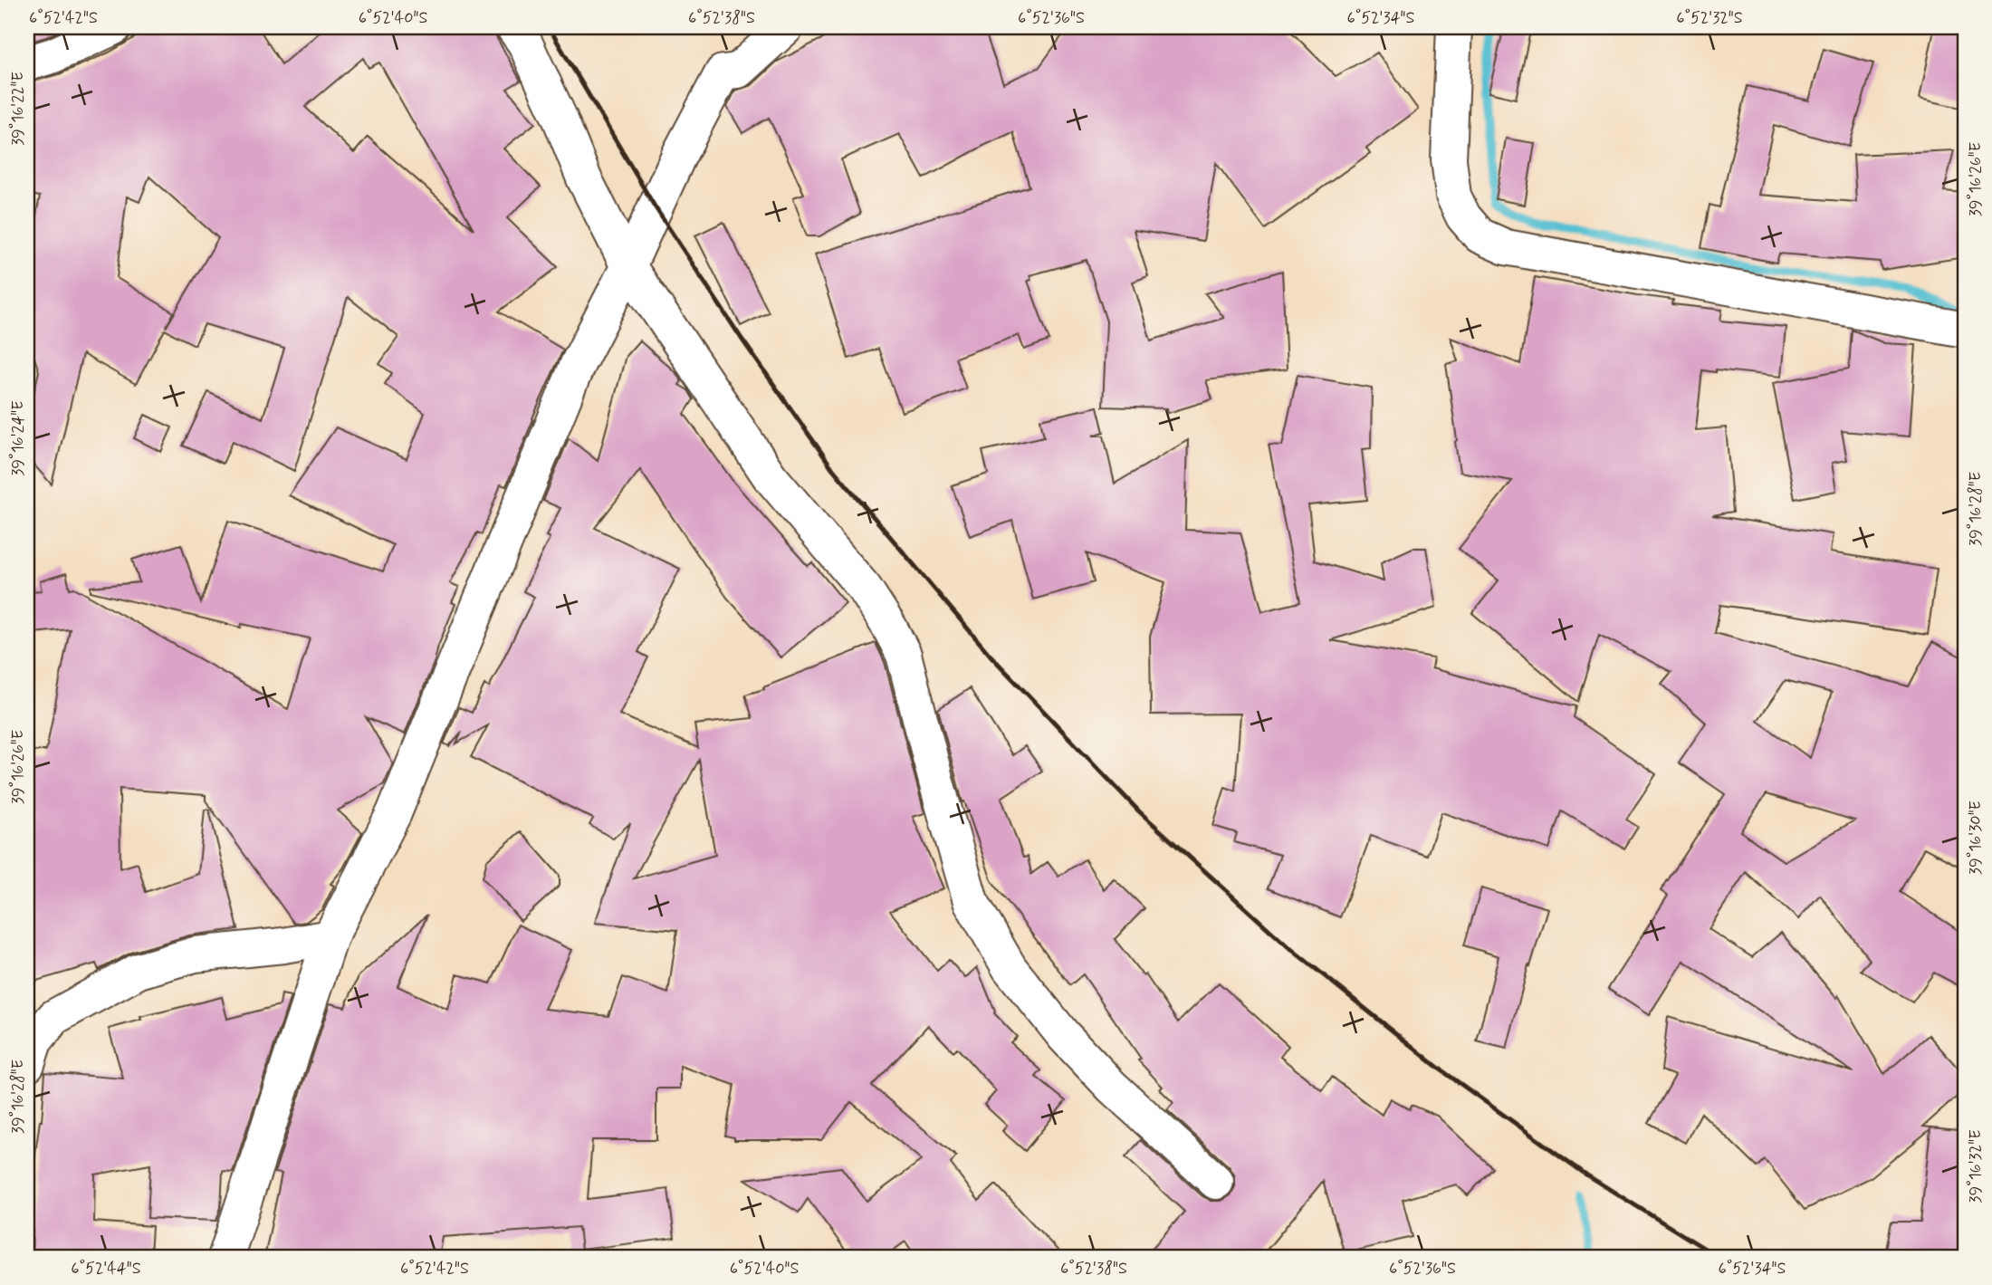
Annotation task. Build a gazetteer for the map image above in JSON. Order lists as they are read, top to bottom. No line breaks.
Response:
{"coordinates":["6°52'42\"S","6°52'40\"S","6°52'38\"S","6°52'36\"S","6°52'34\"S","6°52'32\"S","39°16'22\"E","39°16'26\"E","39°16'24\"E","39°16'28\"E","39°16'30\"E","39°16'32\"E","6°52'44\"S"]}
